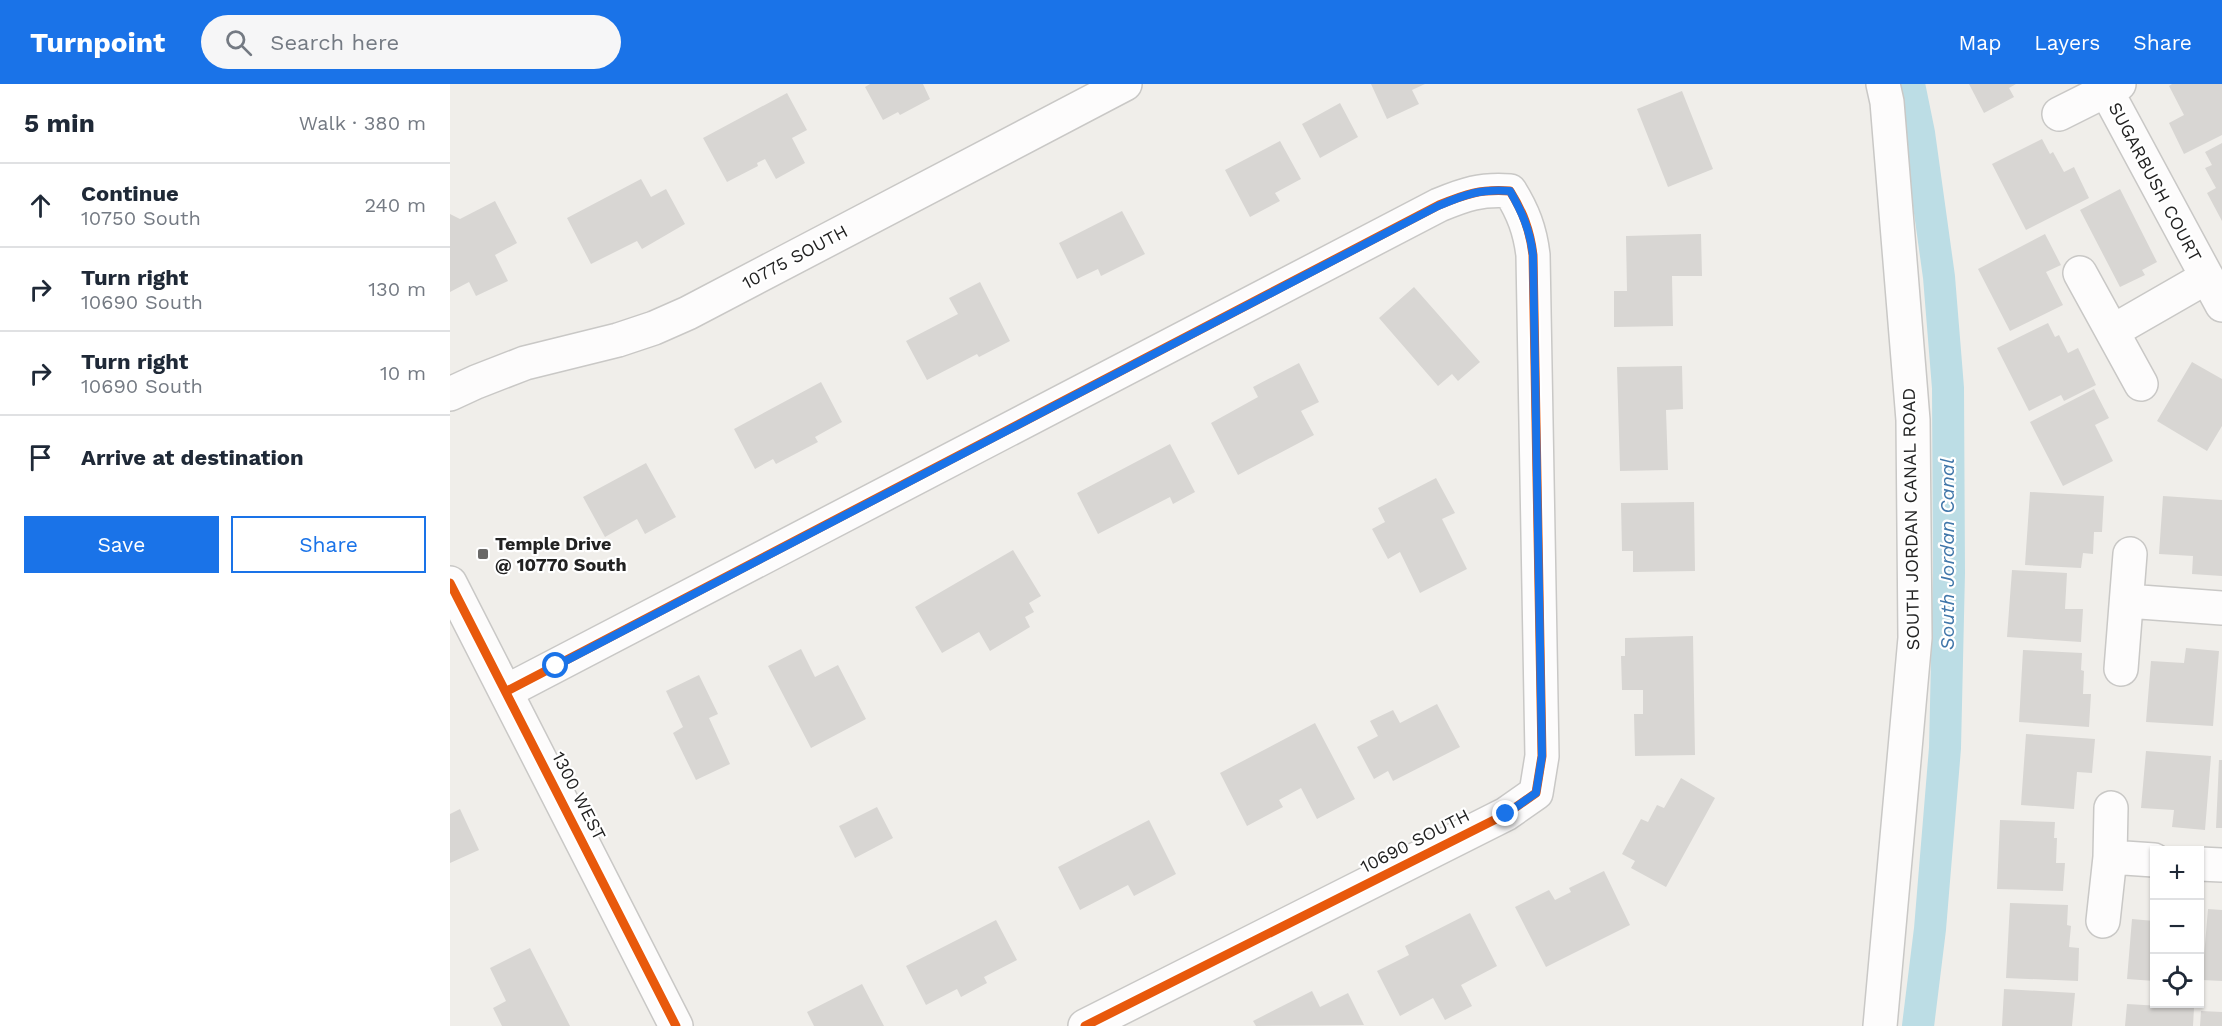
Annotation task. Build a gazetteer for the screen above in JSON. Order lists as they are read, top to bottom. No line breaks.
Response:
{"streets":{"street":["SUGARBUSH COURT","10775 SOUTH","SOUTH JORDAN CANAL ROAD","1300 WEST","10690 SOUTH"]},"crossings":[["1300 WEST","10690 SOUTH"]],"water":["South Jordan Canal"],"places":{"transit":["Temple Drive @ 10770 South"]},"page":{"header":"Turnpoint","search":"Search here","nav":["Map","Layers","Share"],"heading":["5 min","Walk · 380 m"],"list":[["Continue","10750 South","240 m"],["Turn right","10690 South","130 m"],["Turn right","10690 South","10 m"],"Arrive at destination"],"buttons":["Save","Share"],"map_buttons":["+","−"]}}
